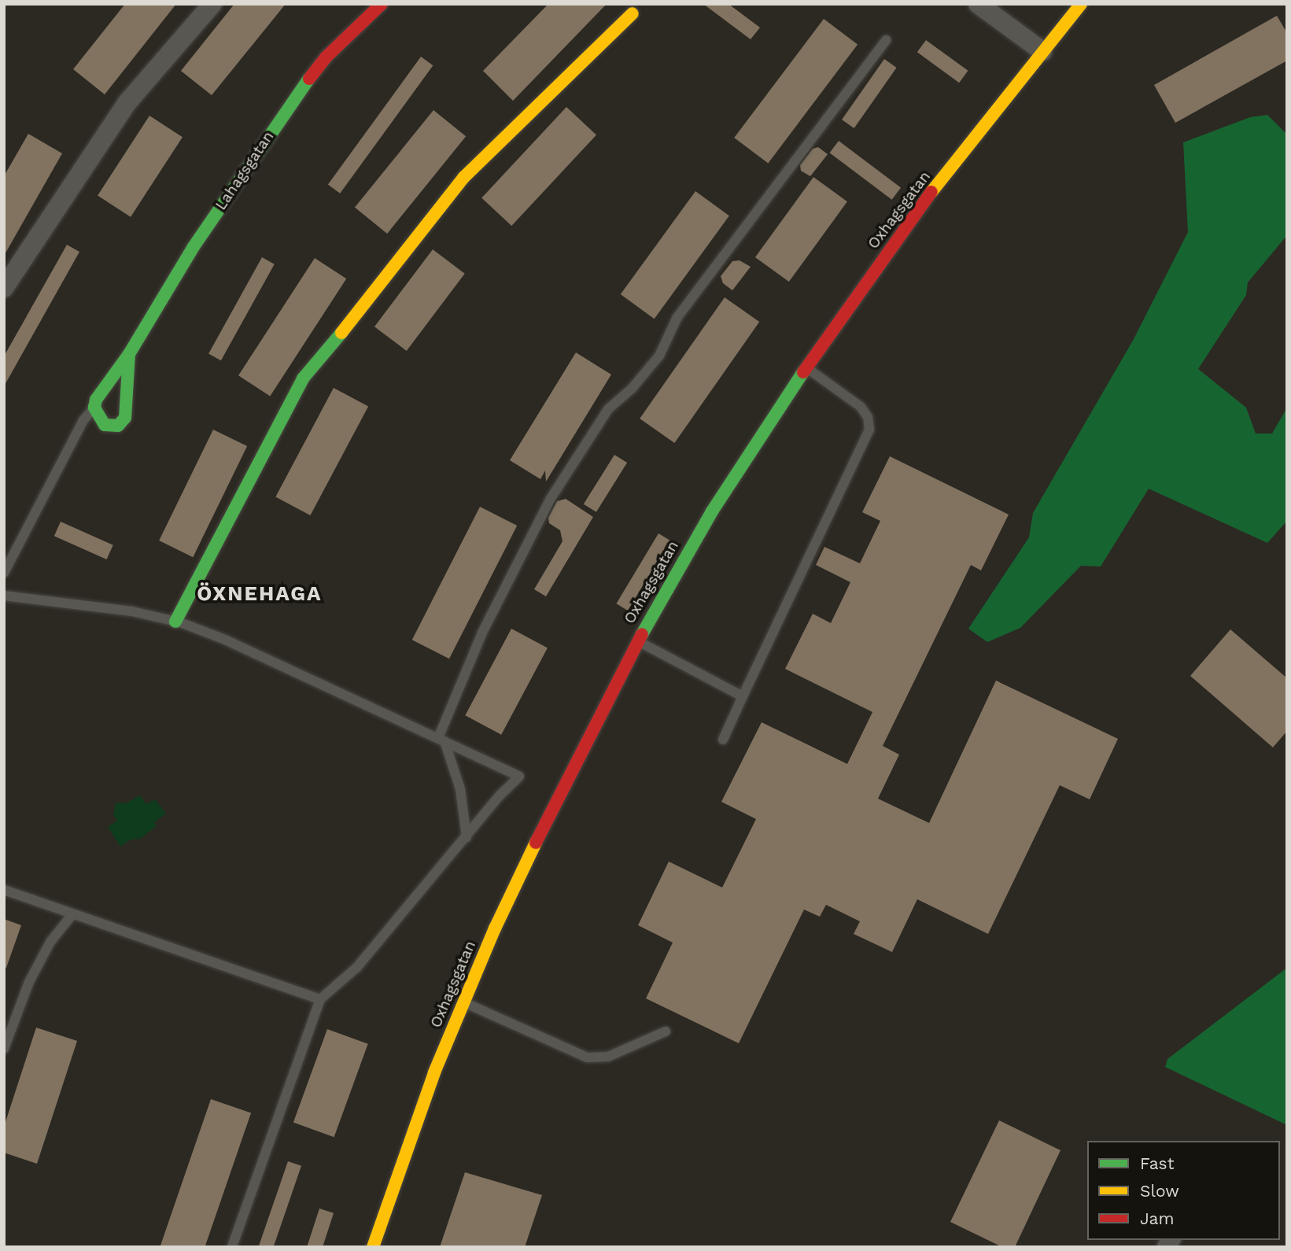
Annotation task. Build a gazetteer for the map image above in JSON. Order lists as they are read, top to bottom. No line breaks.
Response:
{"streets":{"street":["Lahagsgatan","Oxhagsgatan"]},"districts":["ÖXNEHAGA"],"legend":["Fast","Slow","Jam"]}
